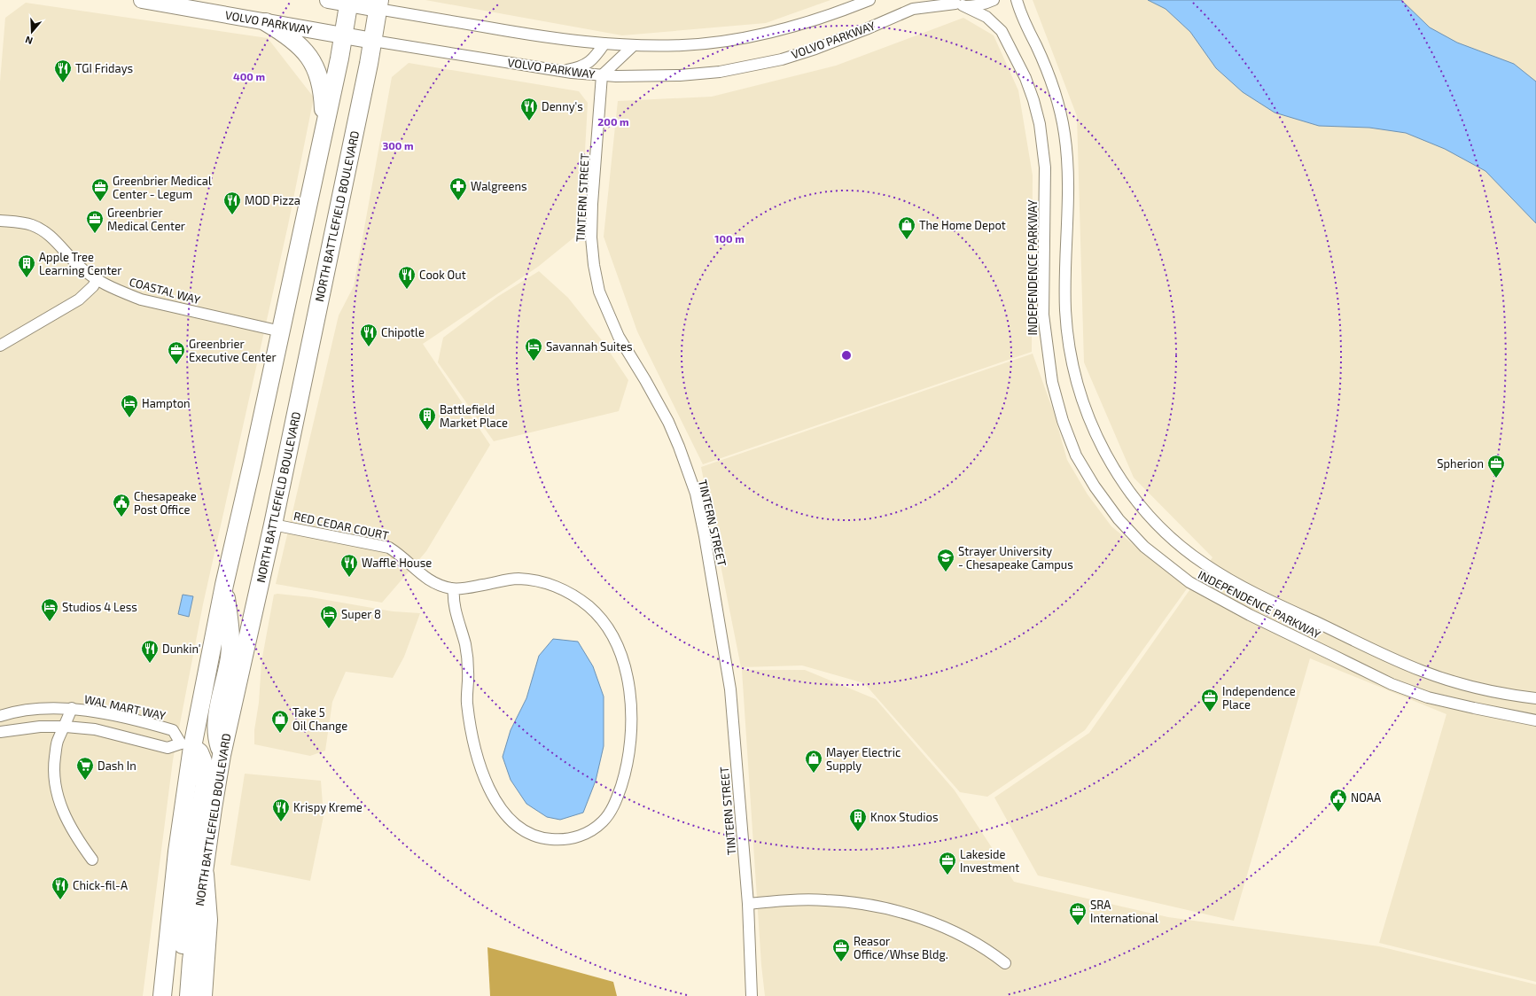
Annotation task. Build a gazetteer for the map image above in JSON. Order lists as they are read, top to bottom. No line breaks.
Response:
{"streets":{"main road":["VOLVO PARKWAY","NORTH BATTLEFIELD BOULEVARD"],"street":["TINTERN STREET","INDEPENDENCE PARKWAY","COASTAL WAY","RED CEDAR COURT","WAL MART WAY"]},"crossings":[["VOLVO PARKWAY","TINTERN STREET"],["VOLVO PARKWAY","NORTH BATTLEFIELD BOULEVARD"],["VOLVO PARKWAY","INDEPENDENCE PARKWAY"],["NORTH BATTLEFIELD BOULEVARD","RED CEDAR COURT"]],"places":{"restaurant":["TGI Fridays","Denny's","MOD Pizza","Cook Out","Chipotle","Waffle House","Dunkin'","Krispy Kreme","Chick-fil-A"],"pharmacy":["Walgreens"],"office":["Greenbrier Medical Center - Legum","Greenbrier Medical Center","Greenbrier Executive Center","Spherion","Independence Place","Lakeside Investment","SRA International","Reasor Office/Whse Bldg."],"shop":["The Home Depot","Take 5 Oil Change","Mayer Electric Supply"],"building":["Apple Tree Learning Center","Battlefield Market Place","Knox Studios"],"hotel":["Savannah Suites","Hampton","Studios 4 Less","Super 8"],"public building":["Chesapeake Post Office","NOAA"],"school or university":["Strayer University - Chesapeake Campus"],"supermarket":["Dash In"]},"north":"bottom","rings":["400 m","200 m","300 m","100 m"]}
